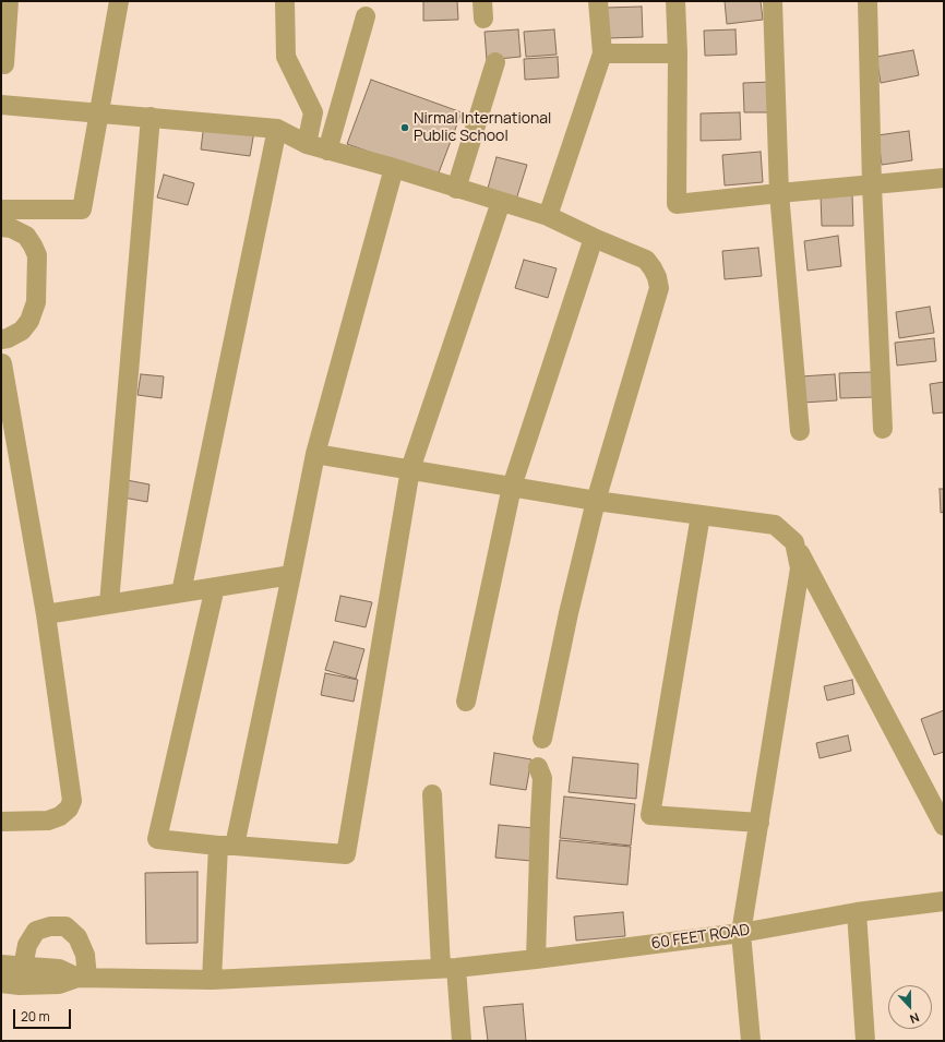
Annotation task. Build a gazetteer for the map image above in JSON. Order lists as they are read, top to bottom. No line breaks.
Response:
{"streets":{"street":["60 FEET ROAD"]},"places":["Nirmal International Public School"],"scale_bar":"20 m","north":"bottom"}
